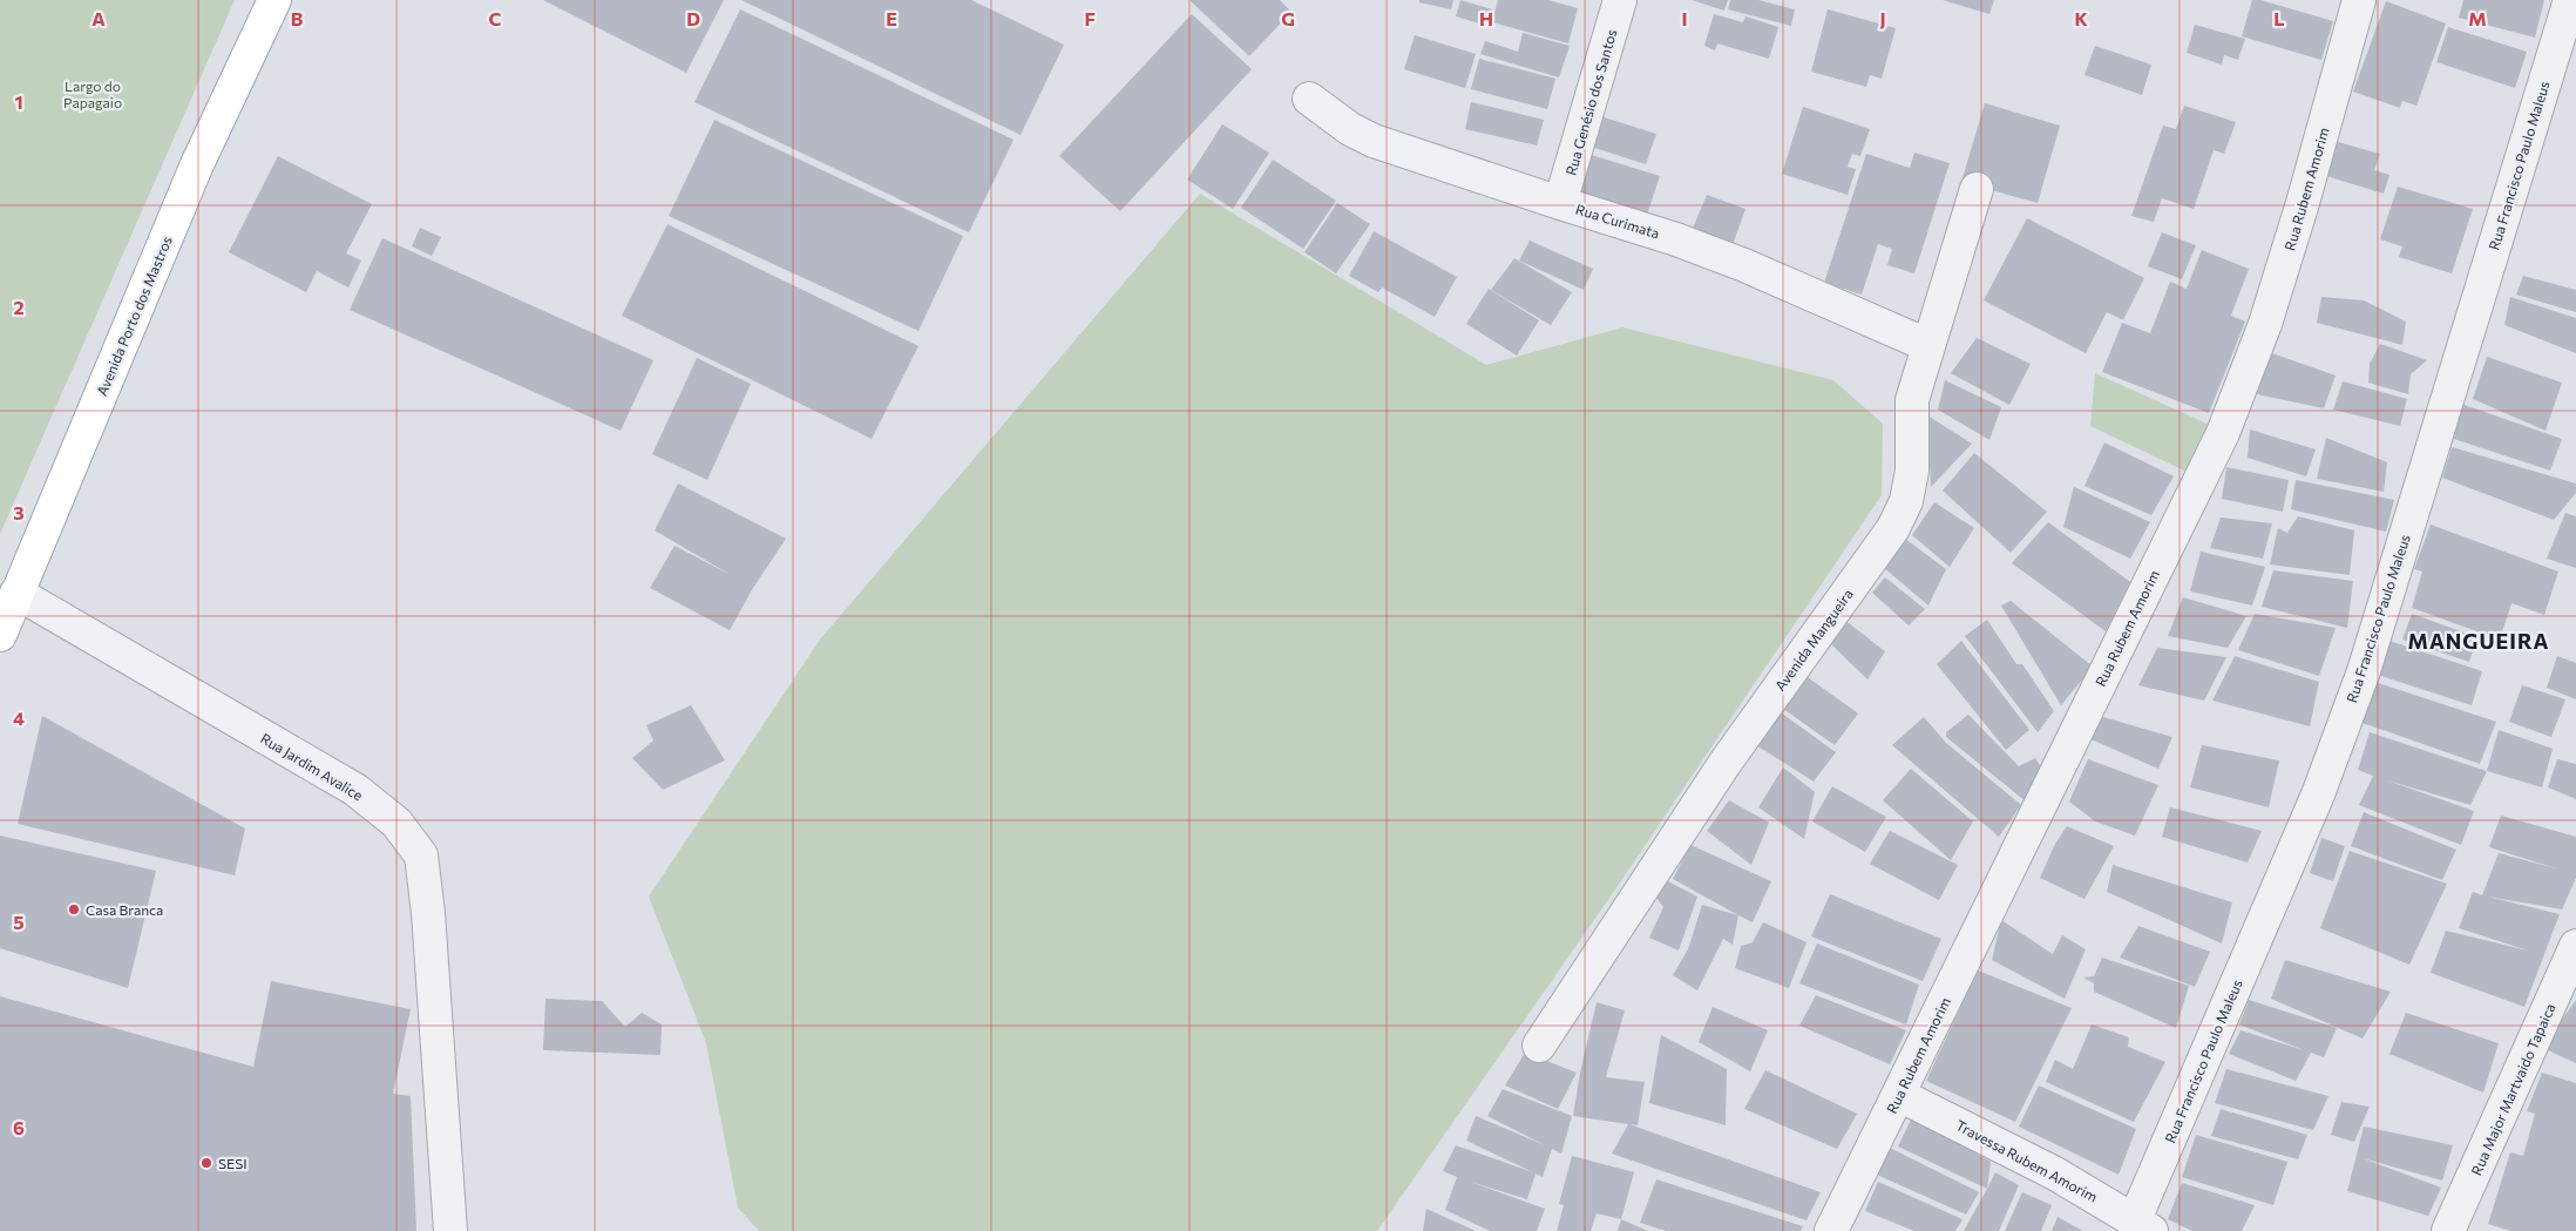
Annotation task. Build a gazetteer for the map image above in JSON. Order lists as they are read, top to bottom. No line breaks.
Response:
{"streets":{"main road":["Avenida Porto dos Mastros"],"street":["Rua Genésio dos Santos","Rua Francisco Paulo Maleus","Rua Rubem Amorim","Rua Curimata","Avenida Mangueira","Rua Jardim Avalice","Rua Major Martvaido Tapaica","Travessa Rubem Amorim"]},"crossings":[["Rua Genésio dos Santos","Rua Curimata"],["Rua Francisco Paulo Maleus","Travessa Rubem Amorim"],["Rua Rubem Amorim","Travessa Rubem Amorim"],["Rua Curimata","Avenida Mangueira"],["Avenida Porto dos Mastros","Rua Jardim Avalice"]],"districts":["MANGUEIRA"],"parks":["Largo do Papagaio"],"places":["Casa Branca","SESI"],"grid":{"columns":["A","B","C","D","E","F","G","H","I","J","K","L","M"],"rows":["1","2","3","4","5","6"]}}
